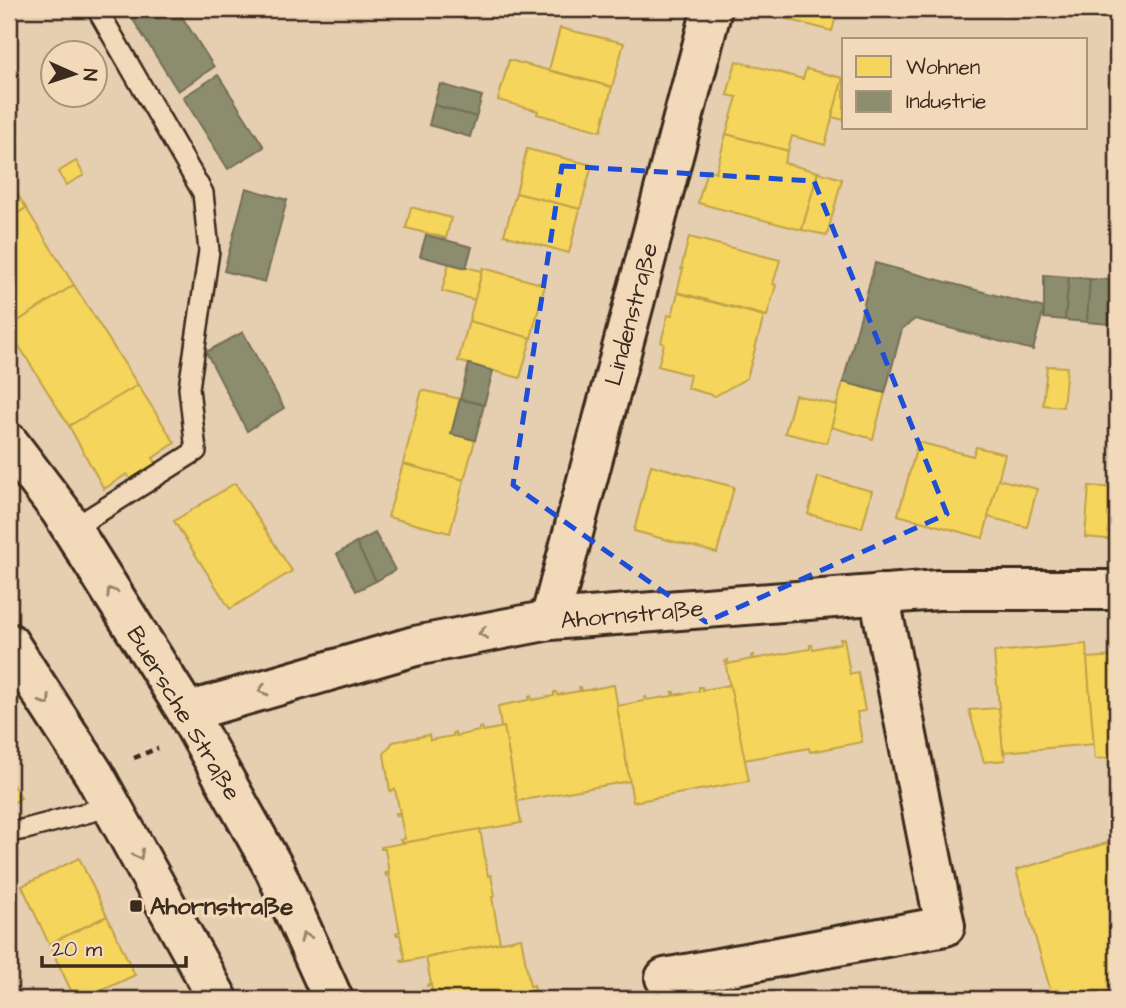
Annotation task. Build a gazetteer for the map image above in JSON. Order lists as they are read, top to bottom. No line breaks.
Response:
{"streets":{"street":["Lindenstraße","Ahornstraße","Buersche Straße"]},"crossings":[["Lindenstraße","Ahornstraße"],["Ahornstraße","Buersche Straße"]],"one_way":["Ahornstraße"],"places":{"transit":["Ahornstraße"]},"legend":["Wohnen","Industrie"],"scale_bar":"20 m","north":"right"}
